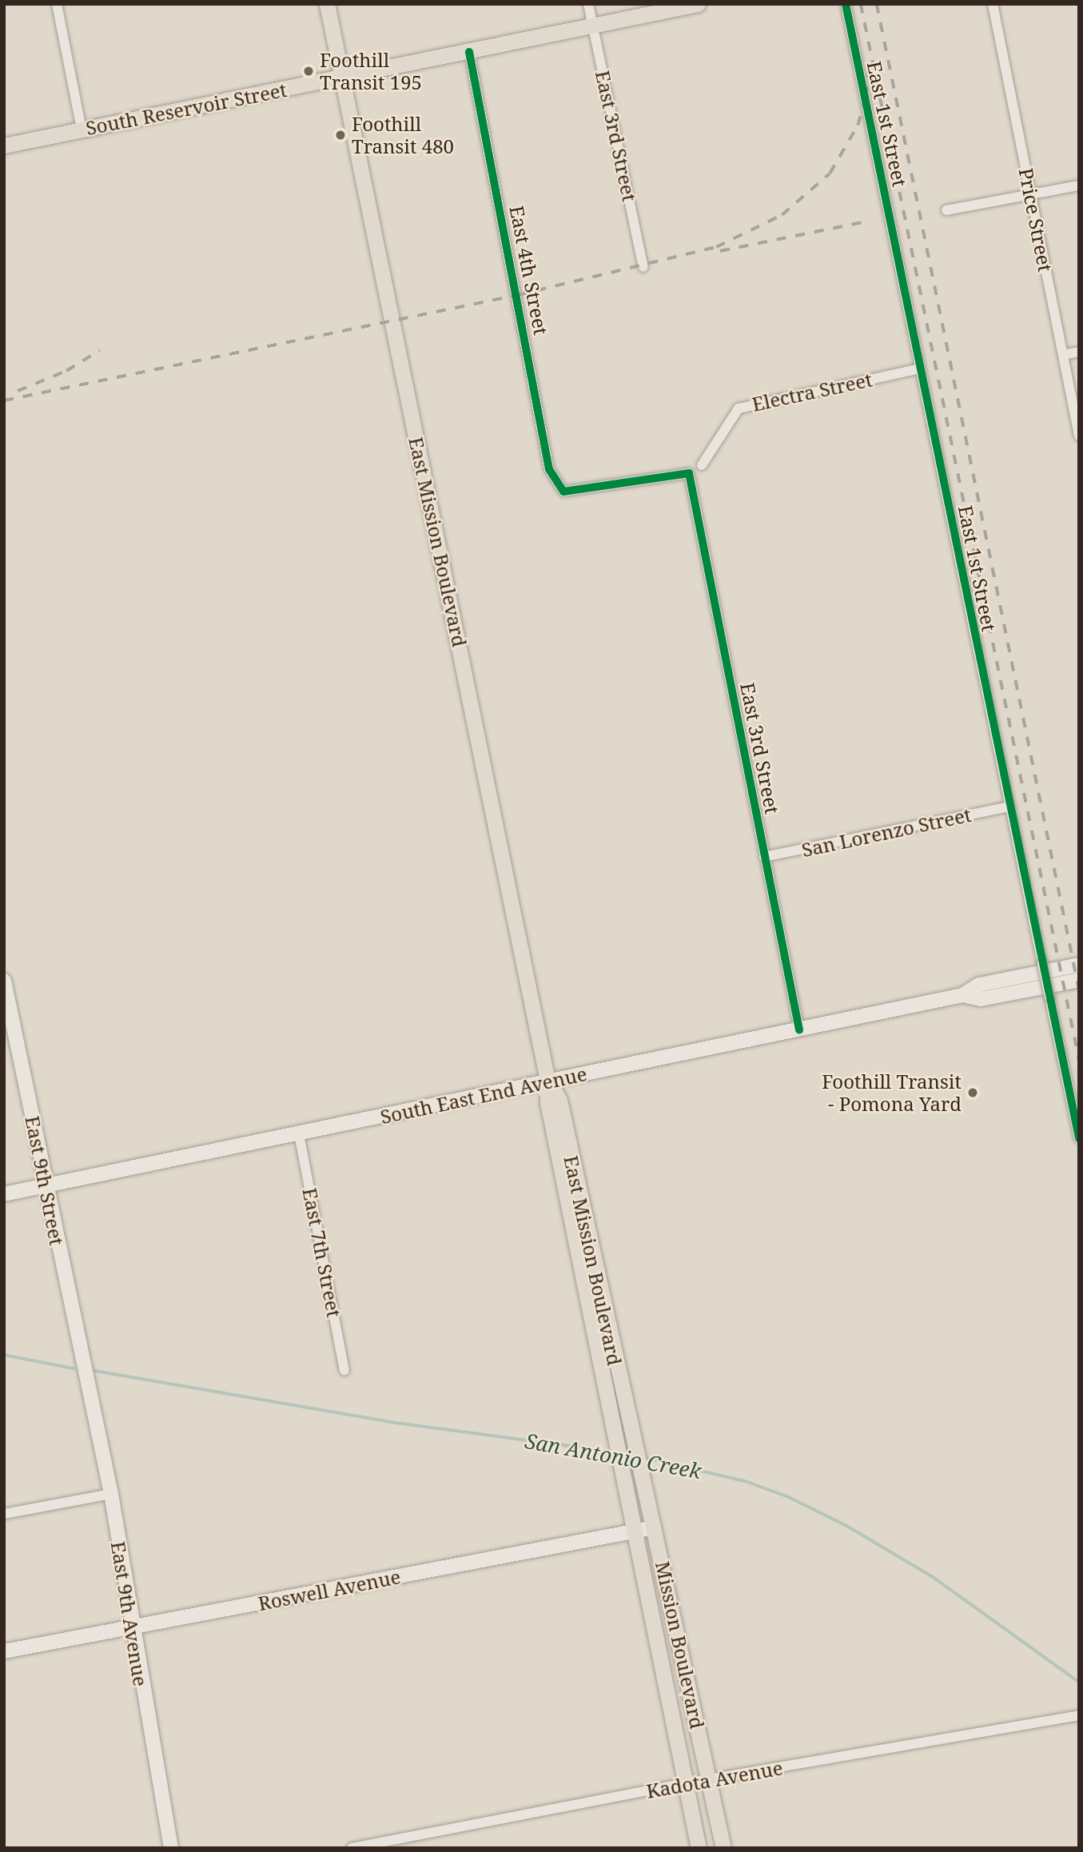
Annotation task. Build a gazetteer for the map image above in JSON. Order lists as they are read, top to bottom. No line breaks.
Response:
{"streets":{"main road":["South Reservoir Street","East Mission Boulevard","Mission Boulevard"],"street":["East 1st Street","East 3rd Street","Price Street","East 4th Street","Electra Street","San Lorenzo Street","South East End Avenue","East 9th Street","East 7th Street","Roswell Avenue","East 9th Avenue","Kadota Avenue"]},"crossings":[["South Reservoir Street","East 3rd Street"],["South Reservoir Street","East 4th Street"],["South Reservoir Street","East Mission Boulevard"],["East 1st Street","Electra Street"],["East 1st Street","San Lorenzo Street"],["East 3rd Street","East 4th Street"],["East 3rd Street","San Lorenzo Street"],["East 3rd Street","South East End Avenue"],["East Mission Boulevard","South East End Avenue"],["East Mission Boulevard","Roswell Avenue"],["East Mission Boulevard","Mission Boulevard"],["East Mission Boulevard","Kadota Avenue"],["South East End Avenue","East 9th Street"],["South East End Avenue","East 7th Street"],["East 9th Street","East 9th Avenue"],["Roswell Avenue","East 9th Avenue"],["Roswell Avenue","Mission Boulevard"],["Mission Boulevard","Kadota Avenue"]],"water":["San Antonio Creek"],"places":["Foothill Transit 195","Foothill Transit 480","Foothill Transit - Pomona Yard"]}
